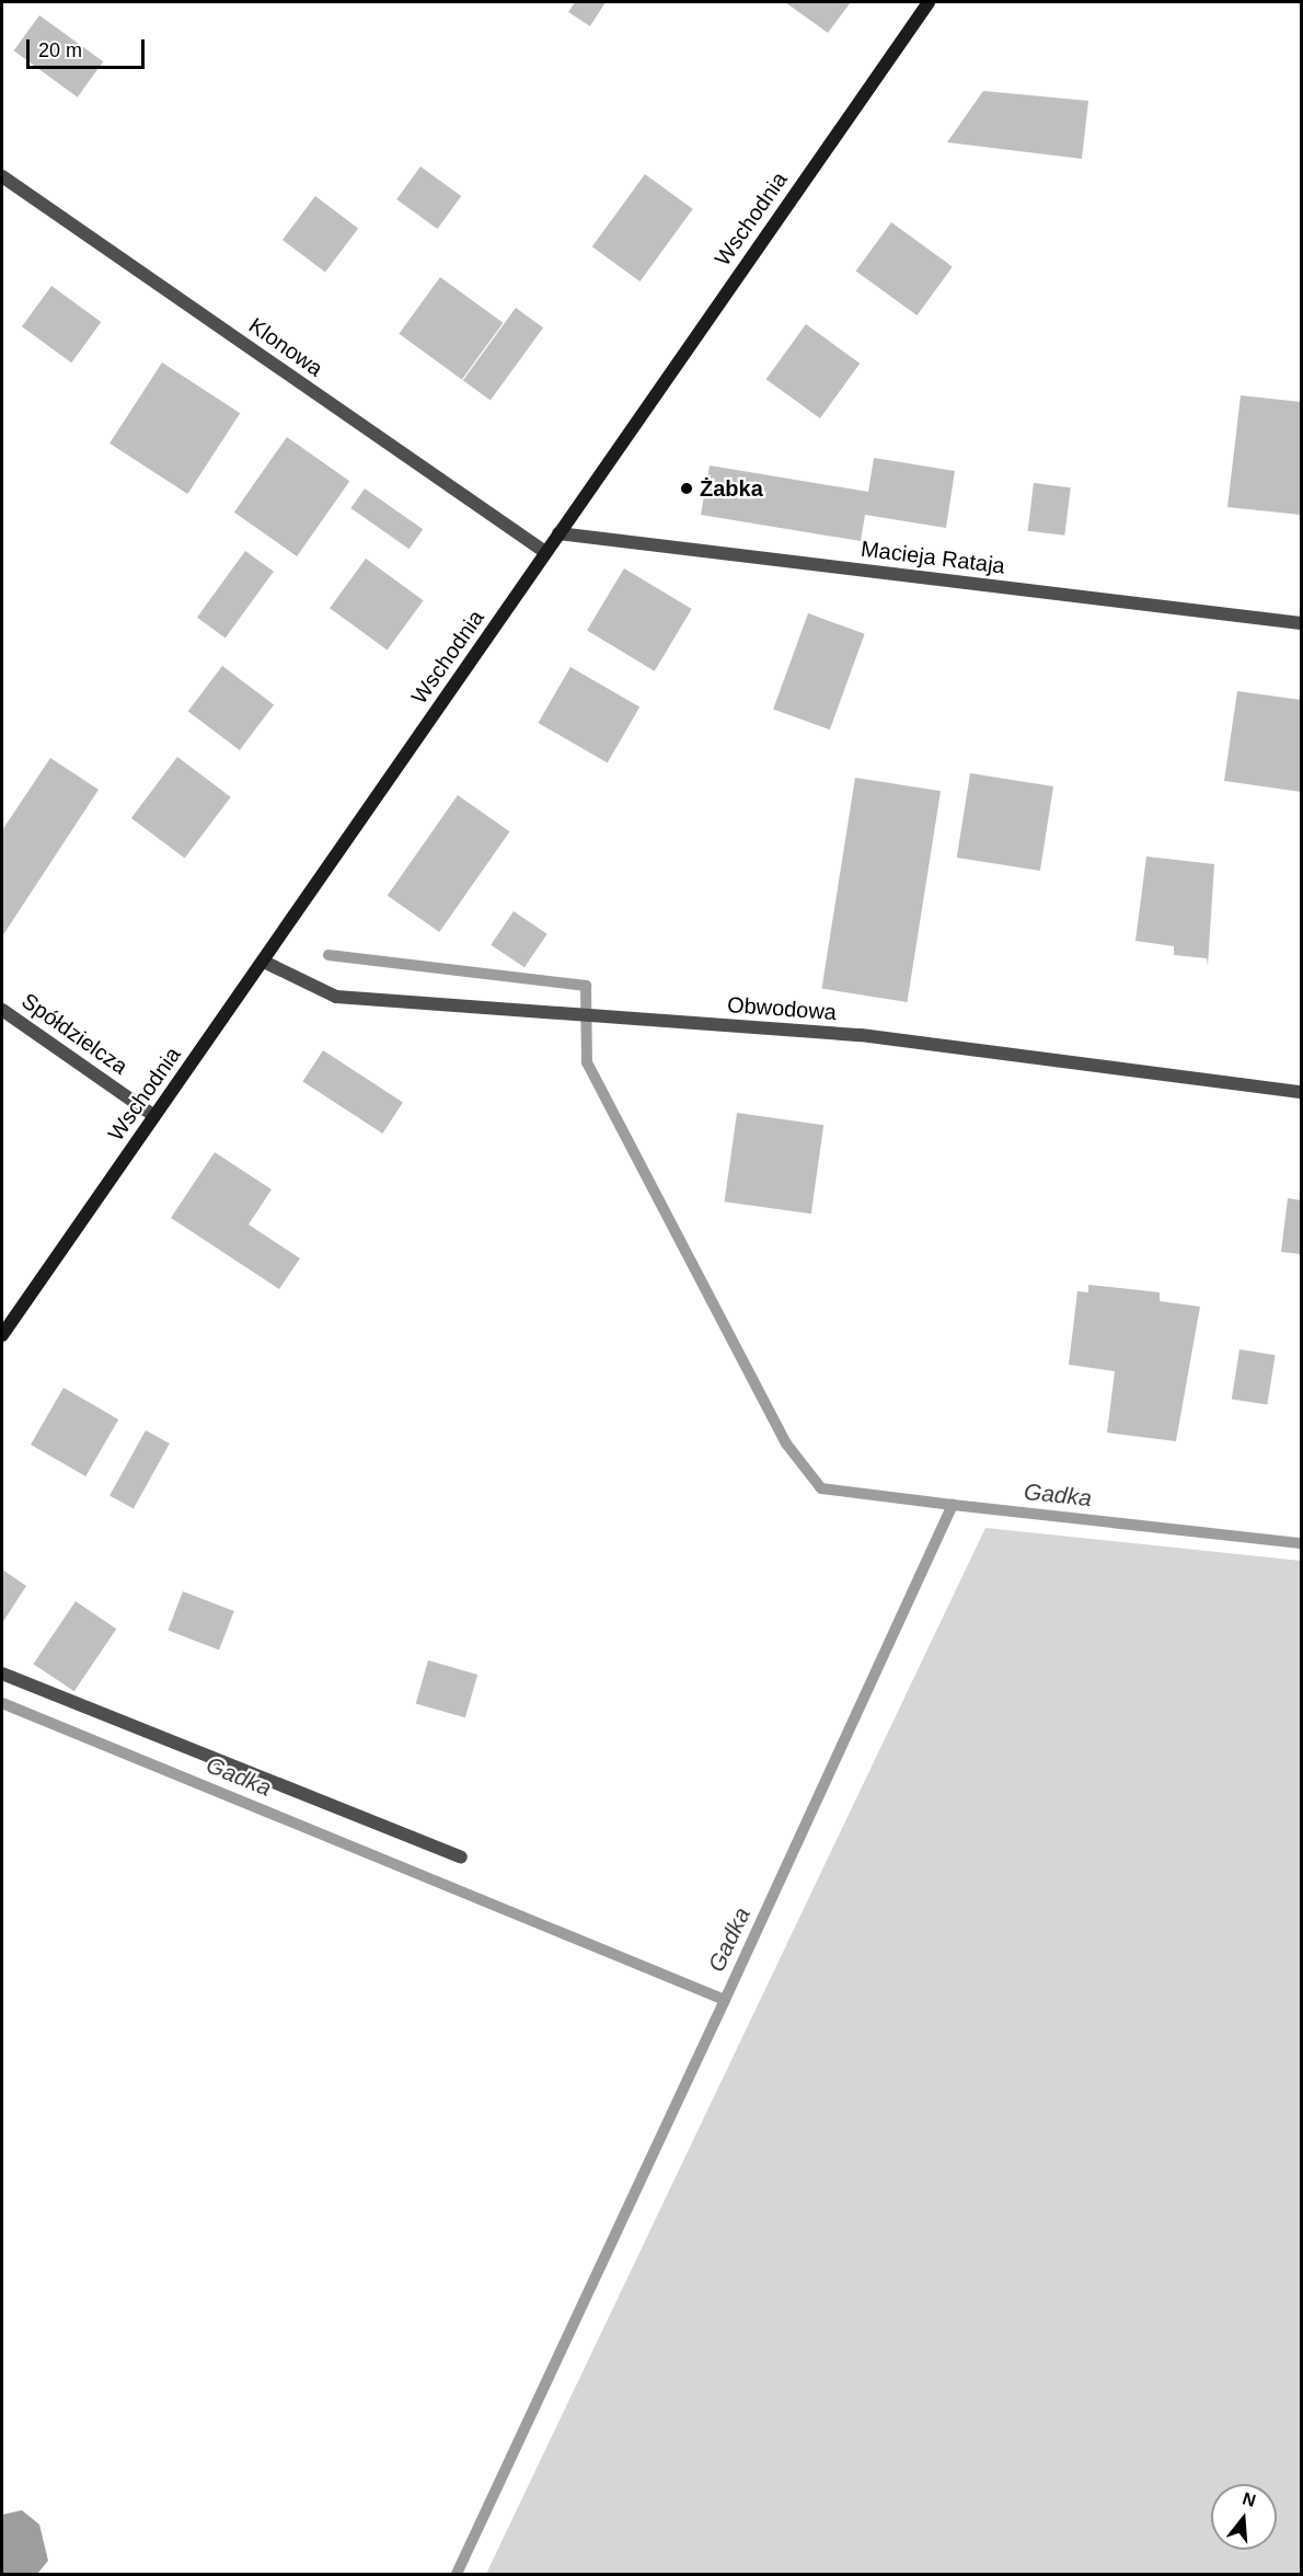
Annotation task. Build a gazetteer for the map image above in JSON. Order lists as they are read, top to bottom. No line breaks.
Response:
{"streets":{"street":["Wschodnia","Klonowa","Macieja Rataja","Obwodowa","Spółdzielcza"]},"crossings":[["Wschodnia","Klonowa"],["Wschodnia","Macieja Rataja"],["Wschodnia","Obwodowa"],["Wschodnia","Spółdzielcza"]],"water":["Gadka"],"places":["Żabka"],"scale_bar":"20 m","north":"top"}
